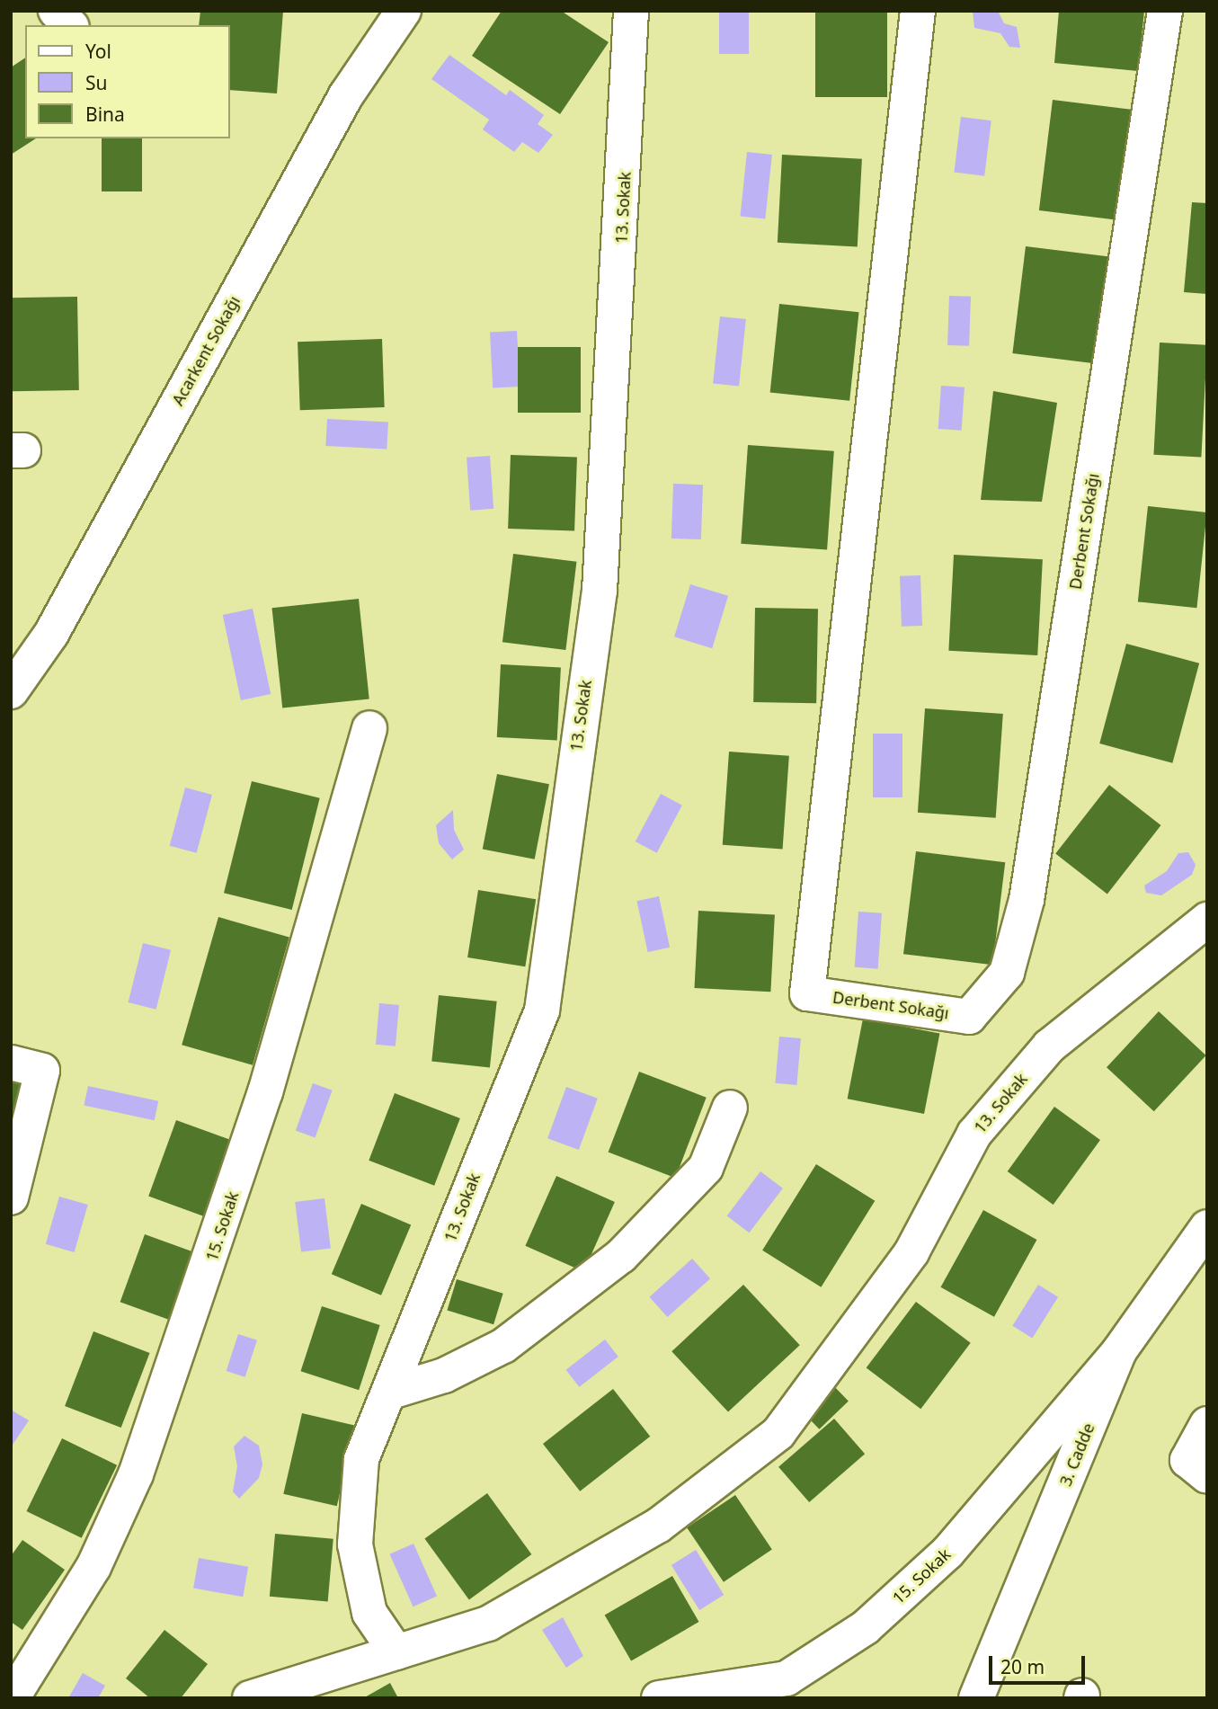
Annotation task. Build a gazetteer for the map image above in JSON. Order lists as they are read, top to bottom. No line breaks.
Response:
{"streets":{"street":["13. Sokak","Acarkent Sokağı","Derbent Sokağı","15. Sokak","3. Cadde"]},"crossings":[["15. Sokak","3. Cadde"]],"legend":["Yol","Su","Bina"],"scale_bar":"20 m"}
